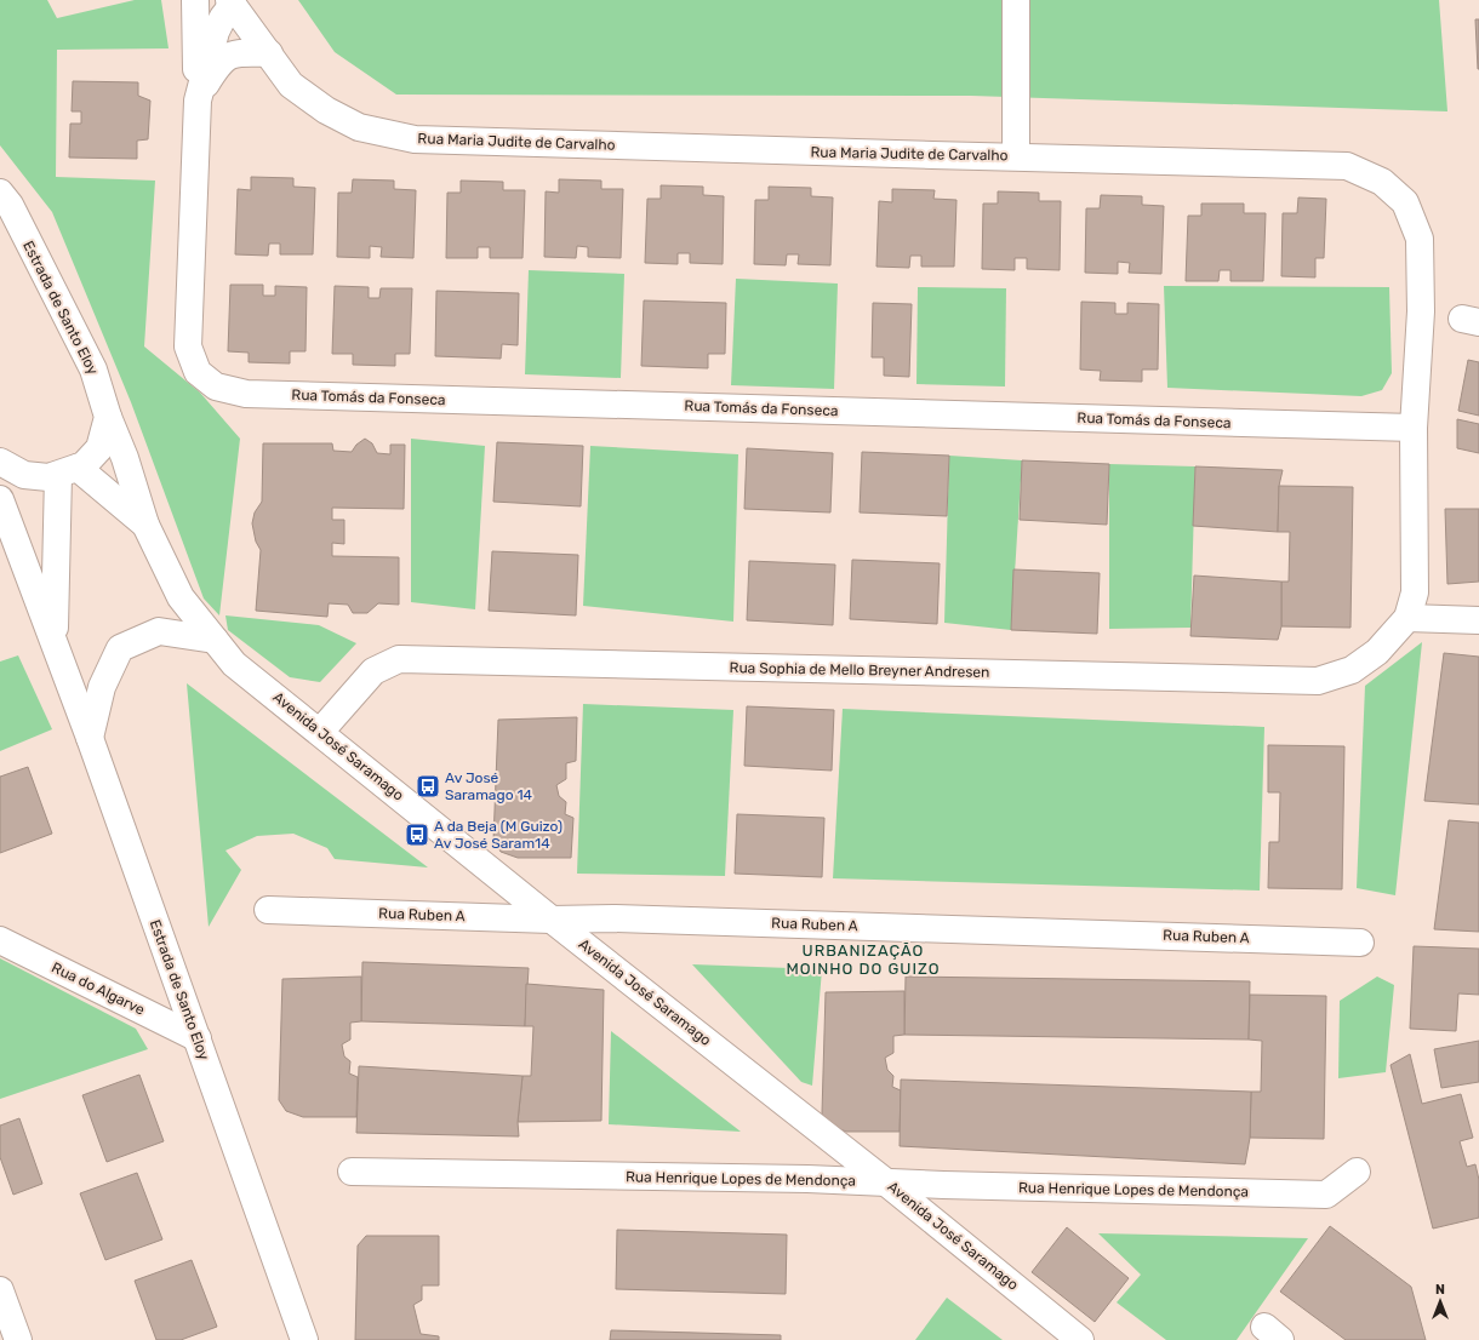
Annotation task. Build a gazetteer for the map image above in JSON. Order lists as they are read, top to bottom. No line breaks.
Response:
{"streets":{"street":["Rua Maria Judite de Carvalho","Estrada de Santo Eloy","Rua Tomás da Fonseca","Rua Sophia de Mello Breyner Andresen","Avenida José Saramago","Rua Ruben A","Rua do Algarve","Rua Henrique Lopes de Mendonça"]},"crossings":[["Rua Maria Judite de Carvalho","Rua Tomás da Fonseca"],["Estrada de Santo Eloy","Avenida José Saramago"],["Estrada de Santo Eloy","Rua do Algarve"],["Rua Sophia de Mello Breyner Andresen","Avenida José Saramago"],["Avenida José Saramago","Rua Ruben A"],["Avenida José Saramago","Rua Henrique Lopes de Mendonça"]],"districts":["URBANIZAÇÃO MOINHO DO GUIZO"],"places":{"bus stop":["Av José Saramago 14","A da Beja (M Guizo) Av José Saram14"]},"north":"top"}
